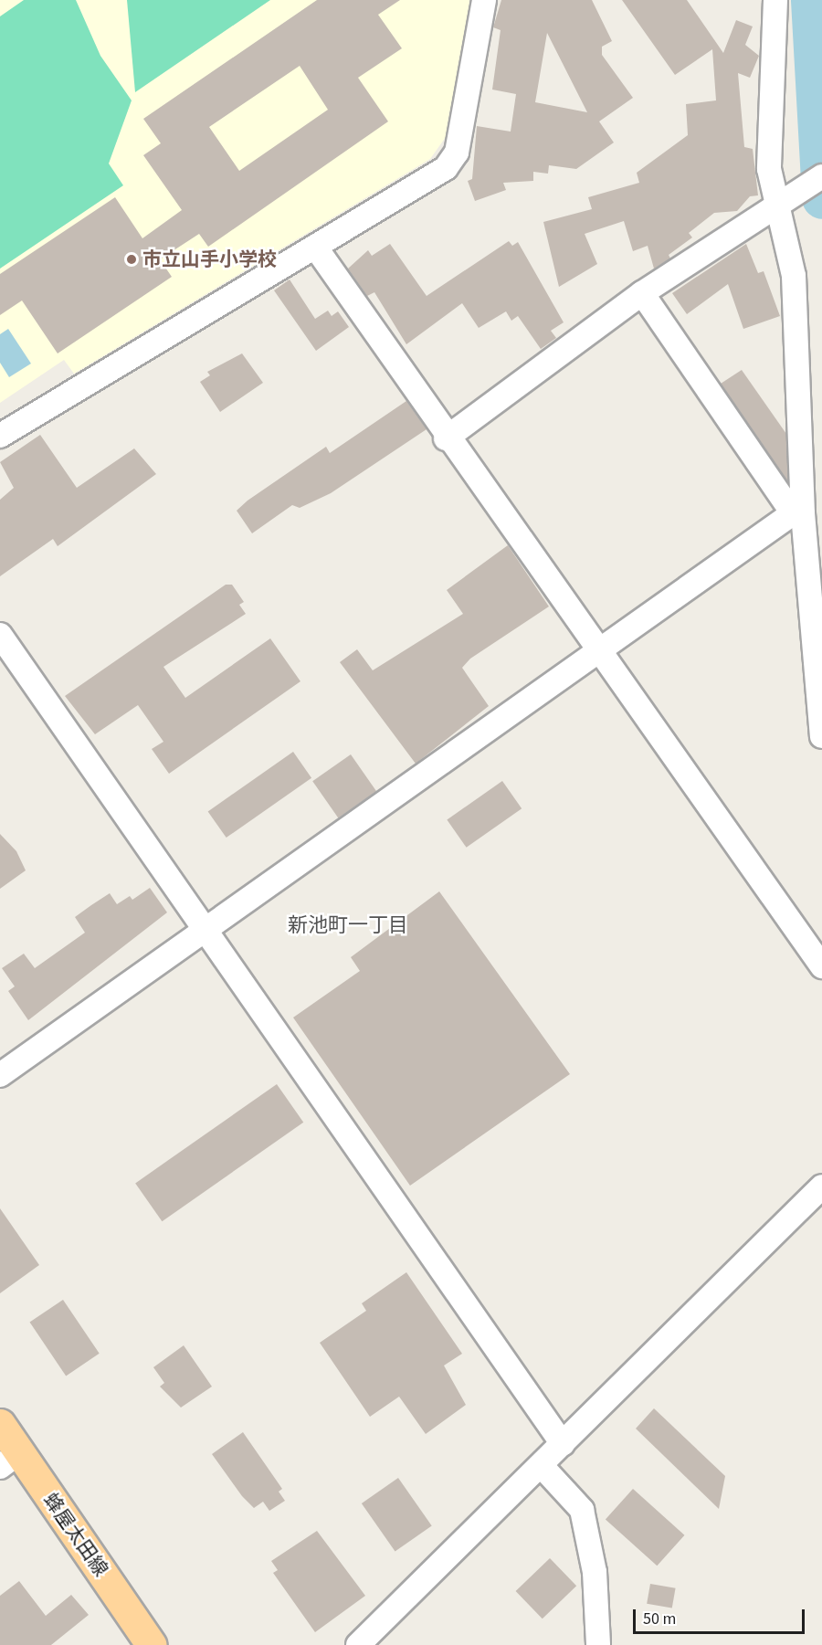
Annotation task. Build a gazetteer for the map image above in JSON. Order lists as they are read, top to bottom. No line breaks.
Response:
{"streets":{"main road":["蜂屋太田線"]},"districts":["新池町一丁目"],"places":["市立山手小学校"],"scale_bar":"50 m"}
